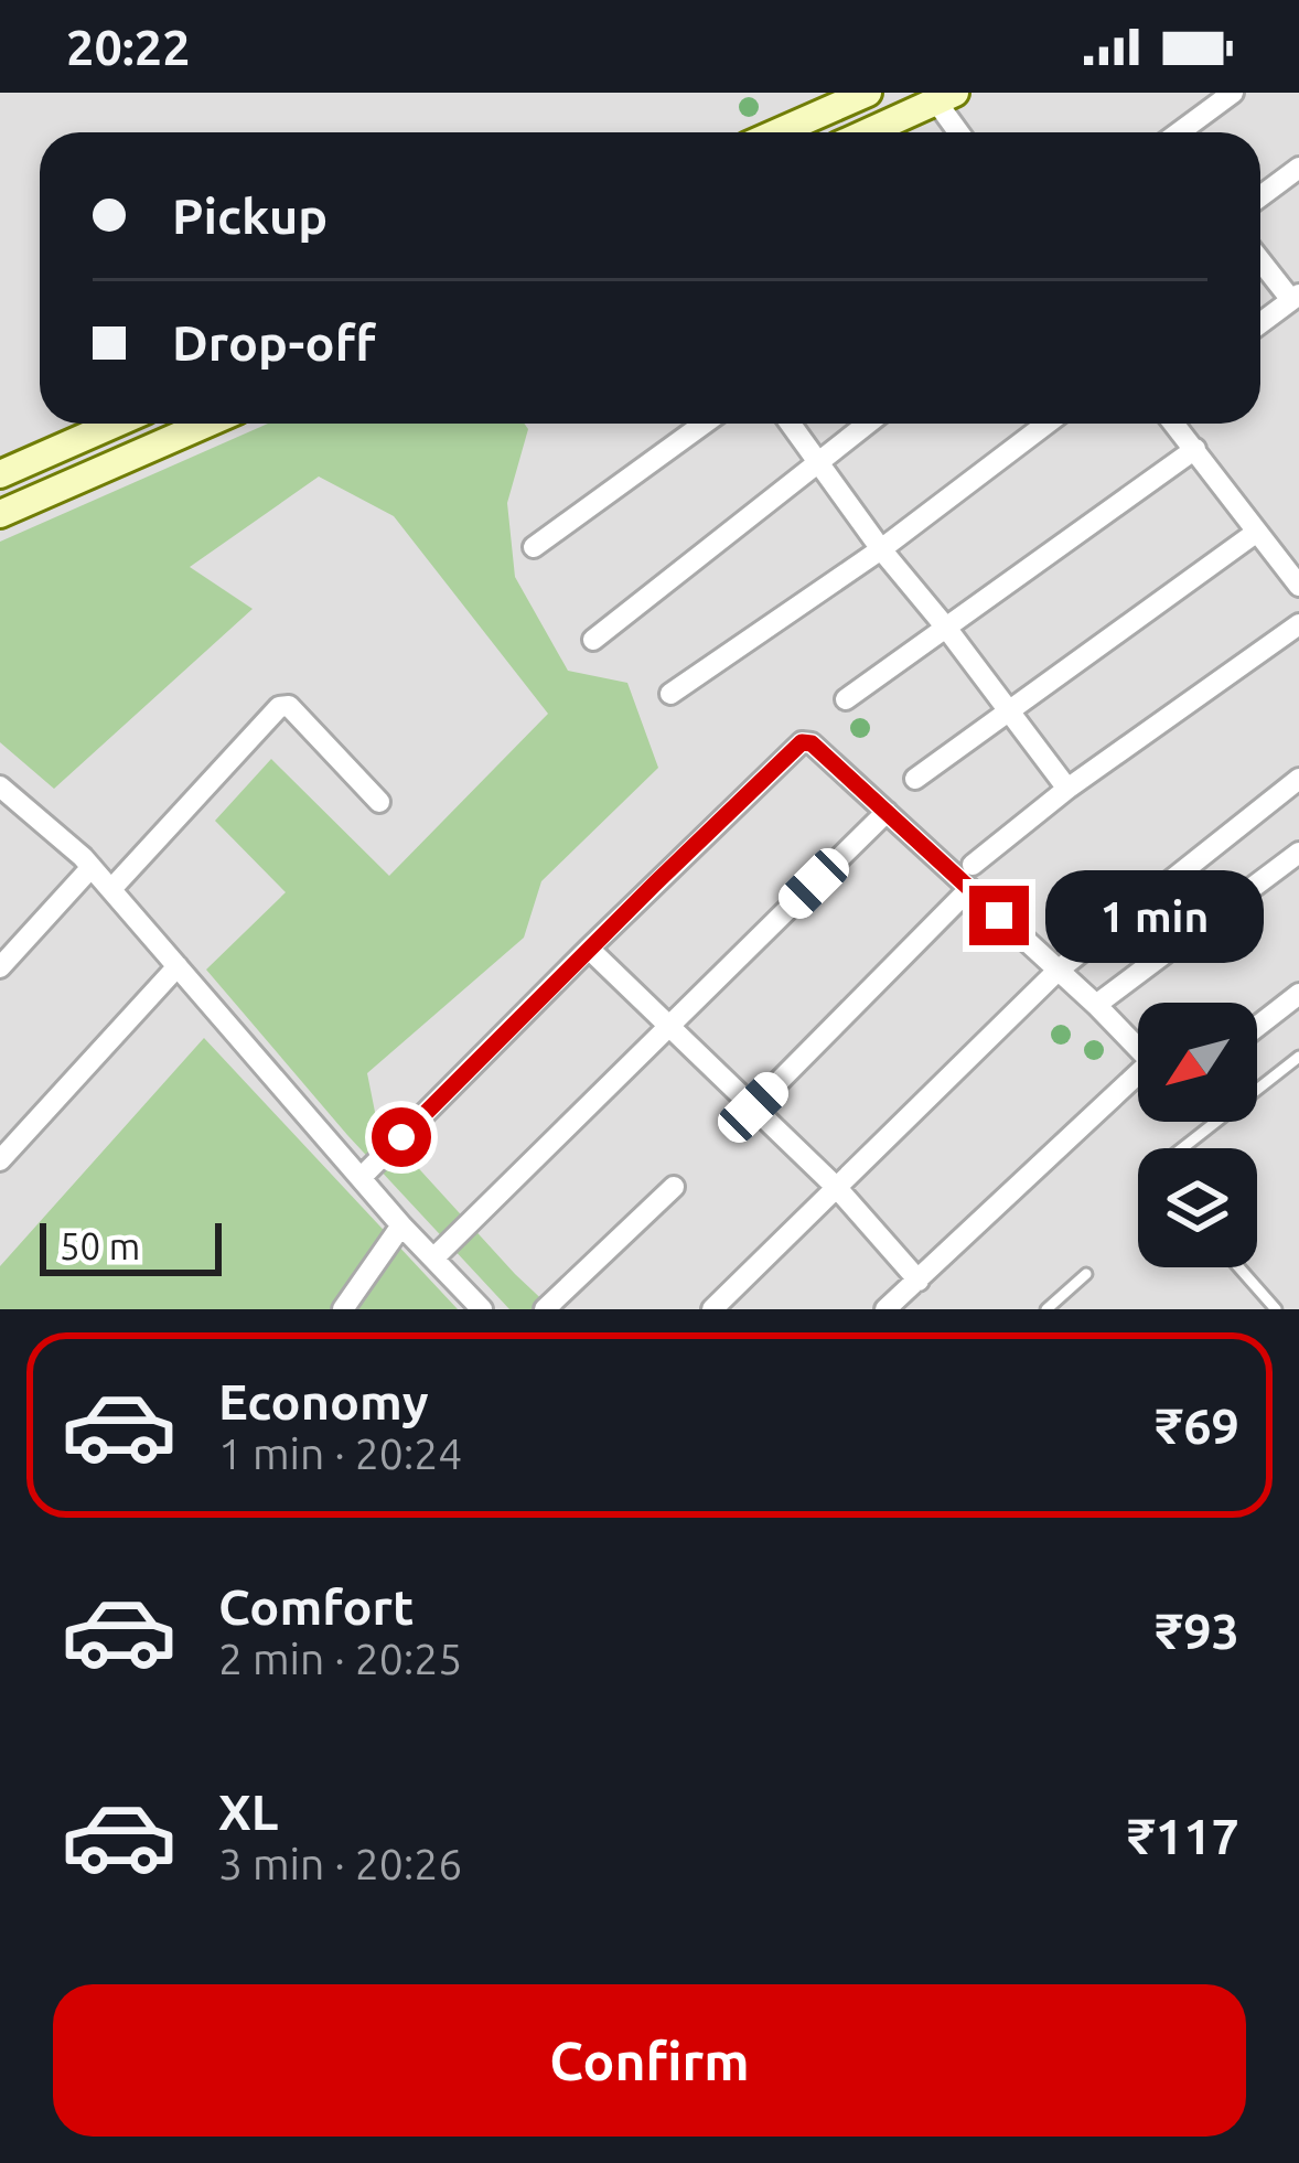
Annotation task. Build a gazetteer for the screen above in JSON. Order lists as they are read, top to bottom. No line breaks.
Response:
{"scale_bar":"50 m","north":"bottom left","page":{"status":"20:22","banner":["Pickup","Drop-off"],"bubble":"1 min","scale":"50 m","list":[{"name":"Economy","note":"1 min · 20:24","value":"₹69"},{"name":"Comfort","note":"2 min · 20:25","value":"₹93"},{"name":"XL","note":"3 min · 20:26","value":"₹117"}],"buttons":"Confirm"}}
